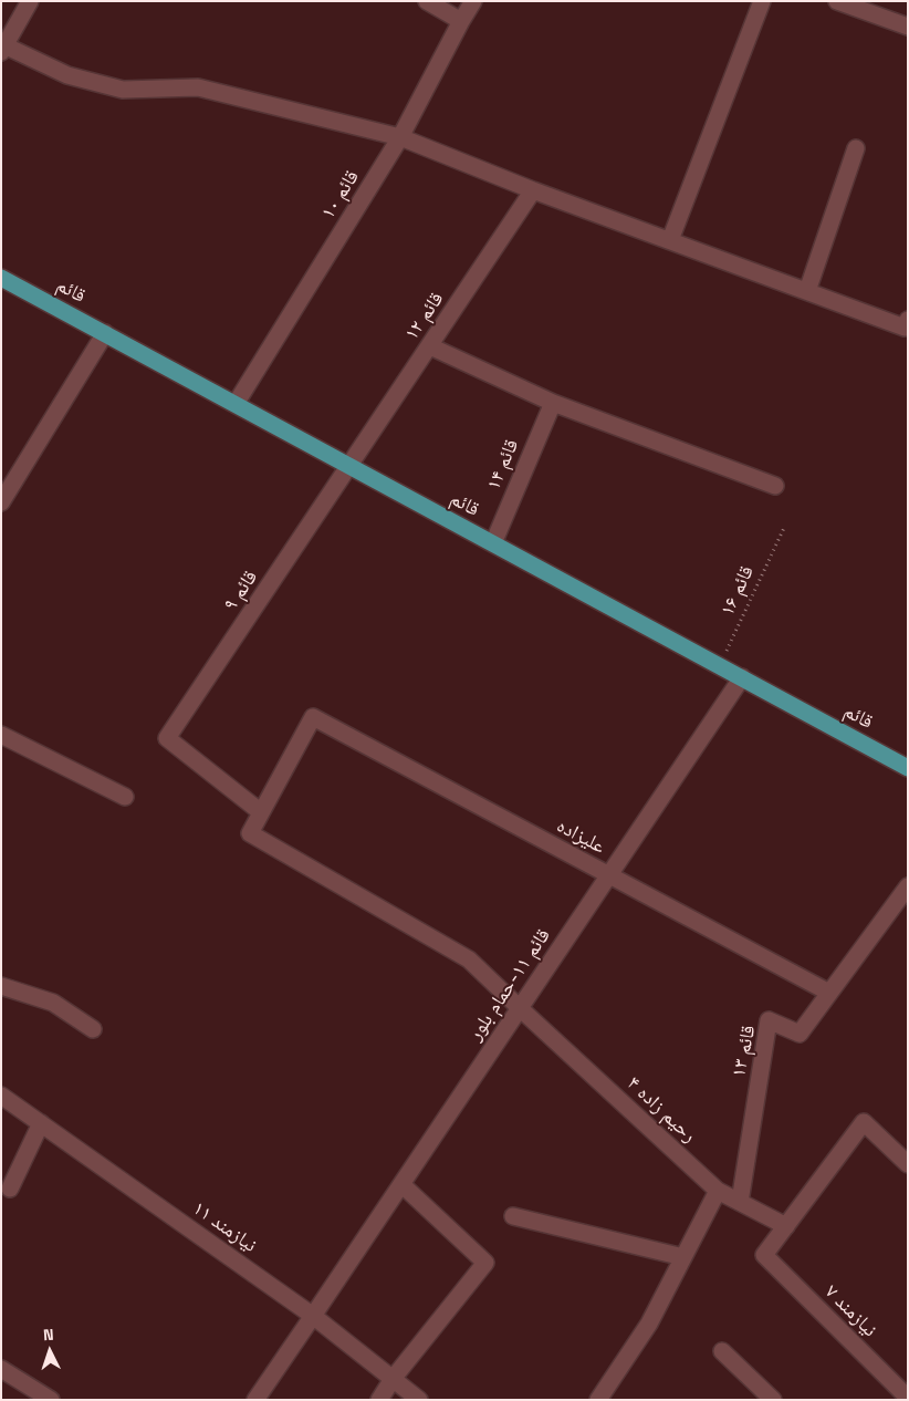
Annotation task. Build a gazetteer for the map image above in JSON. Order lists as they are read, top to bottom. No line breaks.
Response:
{"streets":{"main road":["قائم"],"street":["قائم ۱۰","قائم ۱۲","قائم ۱۴","قائم ۹","علیزاده","قائم ۱۱-حمام بلور","قائم ۱۳","رحیم زاده ۴","نیازمند ۱۱","نیازمند ۷"],"path":["قائم ۱۶"]},"crossings":[["قائم ۱۰","قائم"],["قائم","قائم ۱۲"],["قائم","قائم ۱۴"],["قائم","قائم ۹"],["قائم","قائم ۱۶"],["قائم","قائم ۱۱-حمام بلور"],["قائم ۱۲","قائم ۹"],["قائم ۹","علیزاده"],["قائم ۹","رحیم زاده ۴"],["علیزاده","قائم ۱۱-حمام بلور"],["علیزاده","قائم ۱۳"],["علیزاده","رحیم زاده ۴"],["قائم ۱۱-حمام بلور","رحیم زاده ۴"],["قائم ۱۱-حمام بلور","نیازمند ۱۱"],["قائم ۱۳","رحیم زاده ۴"],["رحیم زاده ۴","نیازمند ۷"]],"north":"top"}
